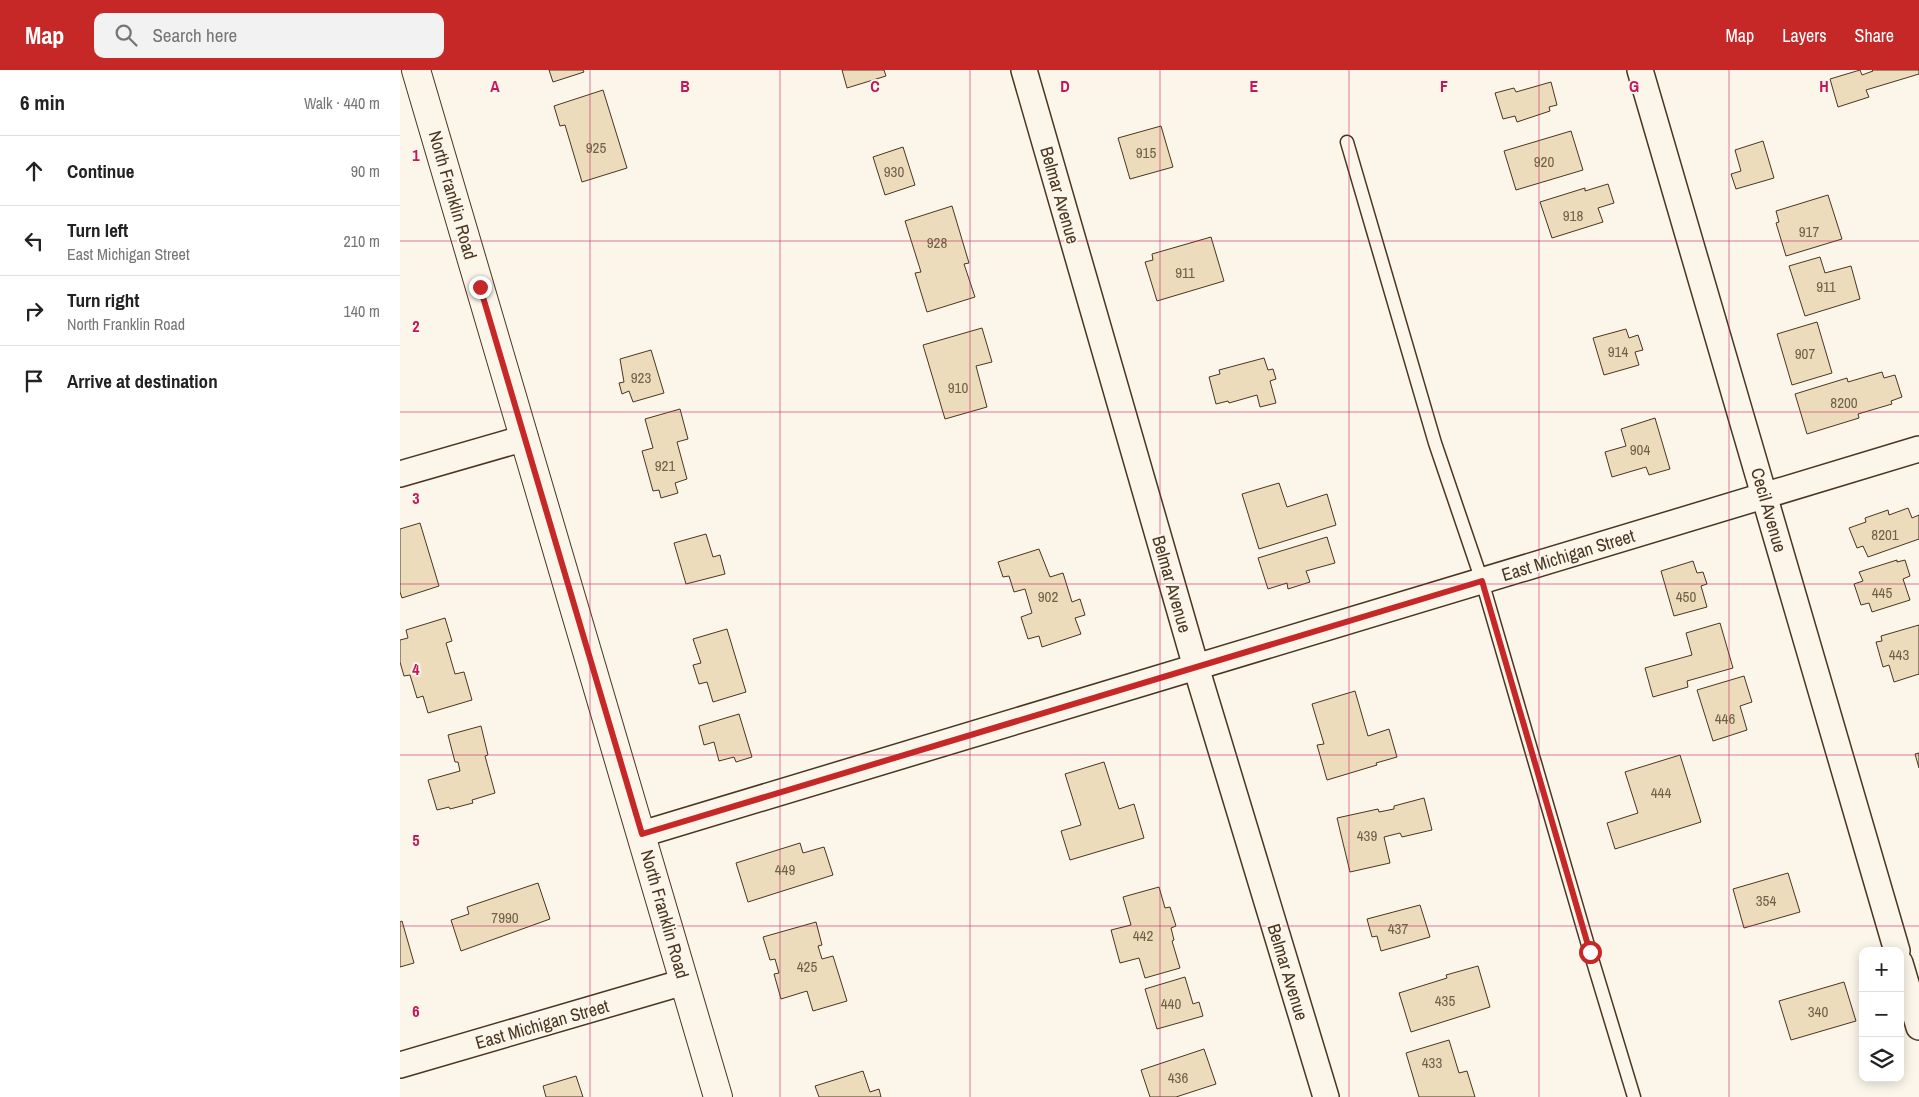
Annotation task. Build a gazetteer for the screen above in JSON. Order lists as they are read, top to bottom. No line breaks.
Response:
{"streets":{"main road":["North Franklin Road"],"street":["Belmar Avenue","Cecil Avenue","East Michigan Street"]},"crossings":[["North Franklin Road","East Michigan Street"],["Belmar Avenue","East Michigan Street"],["Cecil Avenue","East Michigan Street"]],"house_numbers":["925","915","920","930","918","917","928","911","911","914","907","923","910","8200","904","921","8201","445","902","450","443","446","444","439","449","354","7990","437","442","425","435","440","340","433","436"],"page":{"header":"Map","search":"Search here","nav":["Map","Layers","Share"],"heading":["6 min","Walk · 440 m"],"list":[["Continue","90 m"],["Turn left","East Michigan Street","210 m"],["Turn right","North Franklin Road","140 m"],"Arrive at destination"],"map_buttons":["+","−"]},"grid":{"columns":["A","B","C","D","E","F","G","H"],"rows":["1","2","3","4","5","6"]}}
